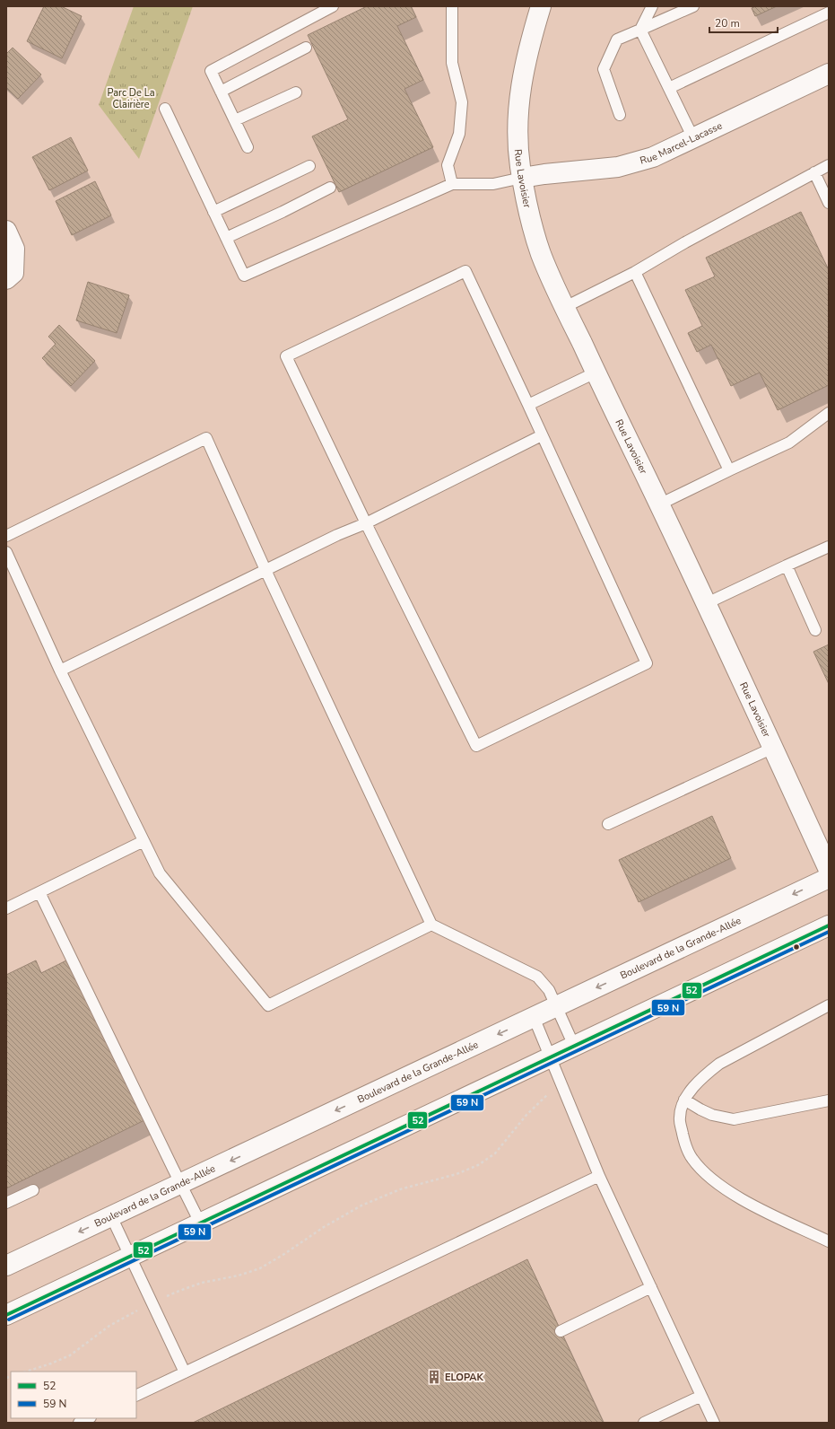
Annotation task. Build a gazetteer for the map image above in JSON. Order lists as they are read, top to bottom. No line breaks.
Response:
{"streets":{"street":["Rue Marcel-Lacasse","Rue Lavoisier","Boulevard de la Grande-Allée"]},"crossings":[["Rue Marcel-Lacasse","Rue Lavoisier"]],"parks":["Parc De La Clairière"],"places":{"building":["ELOPAK"]},"lines":["transit line 52"],"legend":["52","59 N"],"scale_bar":"20 m"}
